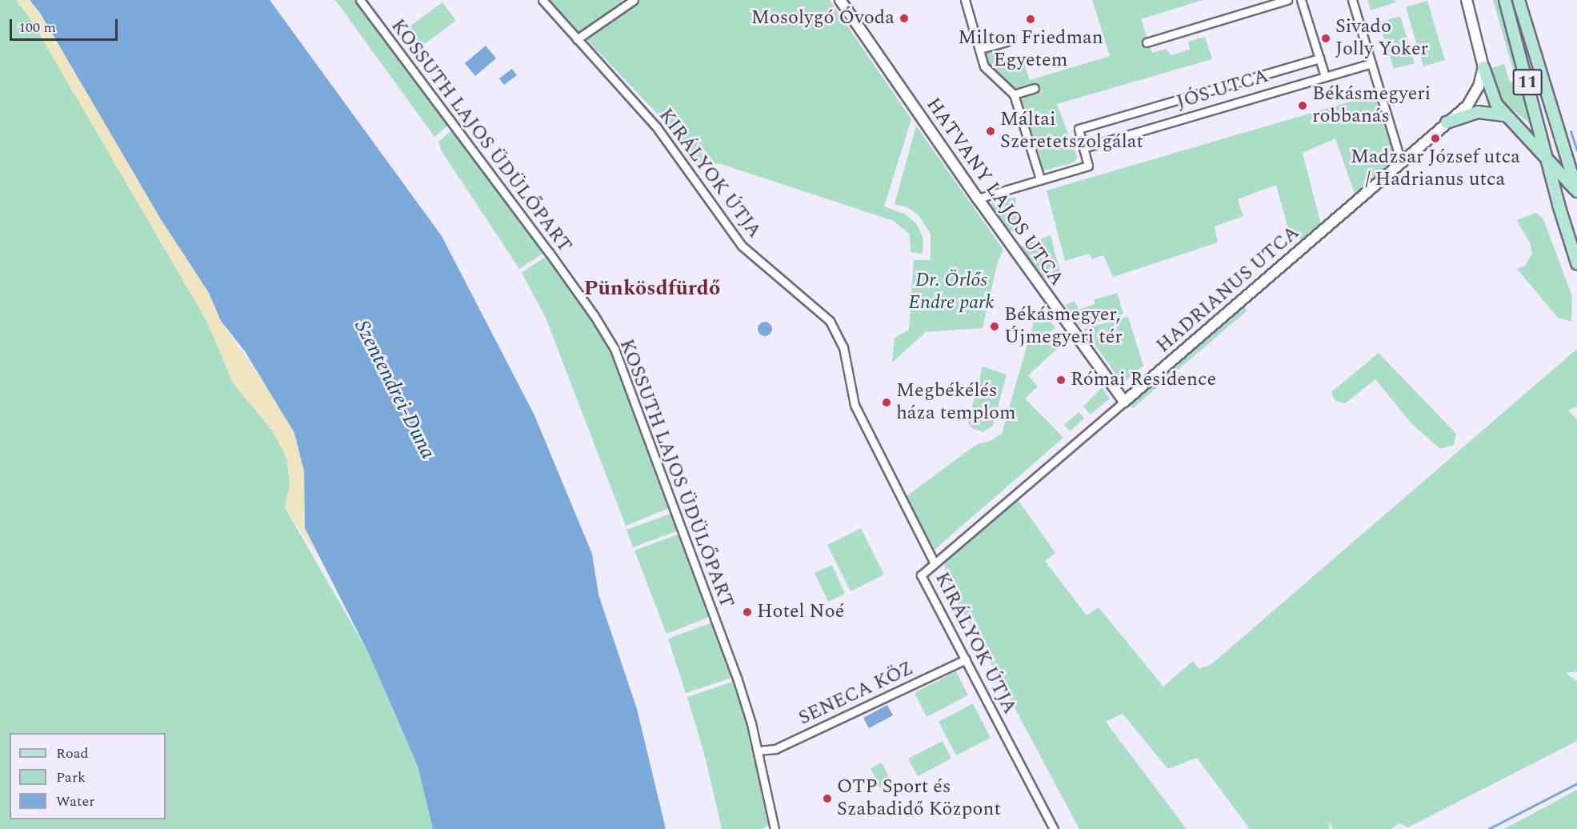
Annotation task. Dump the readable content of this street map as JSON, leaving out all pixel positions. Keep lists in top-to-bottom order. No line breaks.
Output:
{"streets":{"main road":["11"],"street":["JÓS UTCA","KOSSUTH LAJOS ÜDÜLŐPART","KIRÁLYOK ÚTJA","HATVANY LAJOS UTCA","HADRIANUS UTCA","SENECA KÖZ"]},"crossings":[["JÓS UTCA","HATVANY LAJOS UTCA"],["KOSSUTH LAJOS ÜDÜLŐPART","SENECA KÖZ"],["KIRÁLYOK ÚTJA","HADRIANUS UTCA"],["KIRÁLYOK ÚTJA","SENECA KÖZ"],["HATVANY LAJOS UTCA","HADRIANUS UTCA"]],"districts":["Pünkösdfürdő"],"water":["Szentendrei-Duna"],"parks":["Dr. Örlős Endre park"],"places":["Mosolygó Óvoda","Milton Friedman Egyetem","Sivado Jolly Yoker","Békásmegyeri robbanás","Máltai Szeretetszolgálat","Madzsar József utca / Hadrianus utca","Békásmegyer, Újmegyeri tér","Római Residence","Megbékélés háza templom","Hotel Noé","OTP Sport és Szabadidő Központ"],"legend":["Road","Park","Water"],"scale_bar":"100 m"}
